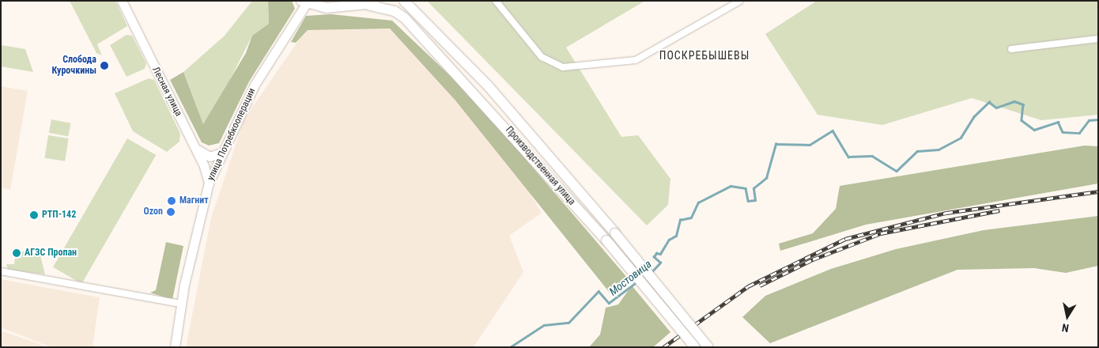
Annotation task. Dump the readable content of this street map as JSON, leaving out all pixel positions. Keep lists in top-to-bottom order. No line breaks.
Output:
{"streets":{"highway":["Производственная улица"],"main road":["Лесная улица","улица Потребкооперации"]},"crossings":[["Лесная улица","улица Потребкооперации"]],"districts":["ПОСКРЕБЫШЕВЫ"],"water":["Мостовица"],"places":["Слобода Курочкины","Магнит","Ozon","РТП-142","АГЗС Пропан"],"north":"bottom"}
